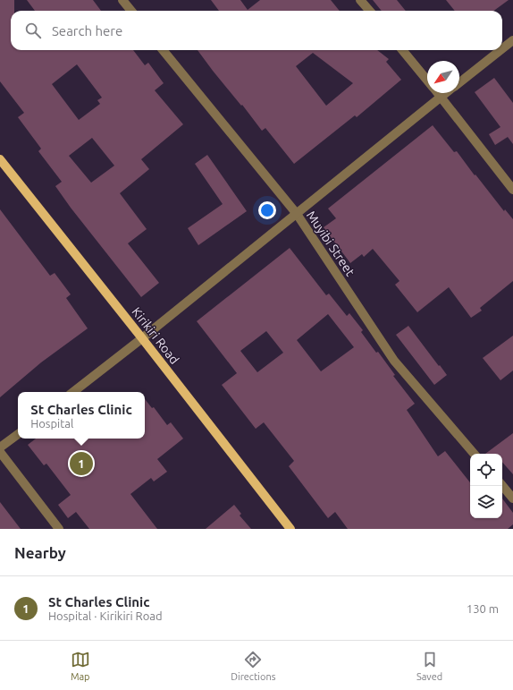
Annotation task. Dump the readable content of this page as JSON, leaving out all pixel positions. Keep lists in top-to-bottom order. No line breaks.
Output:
{"streets":{"main road":["Kirikiri Road"],"street":["Muyibi Street"]},"north":"bottom left","page":{"search":"Search here","popup":["St Charles Clinic","Hospital"],"pins":"1","heading":"Nearby","list":[{"mark":"1","name":"St Charles Clinic","note":"Hospital · Kirikiri Road","value":"130 m"}],"nav":["Map","Directions","Saved"]}}
